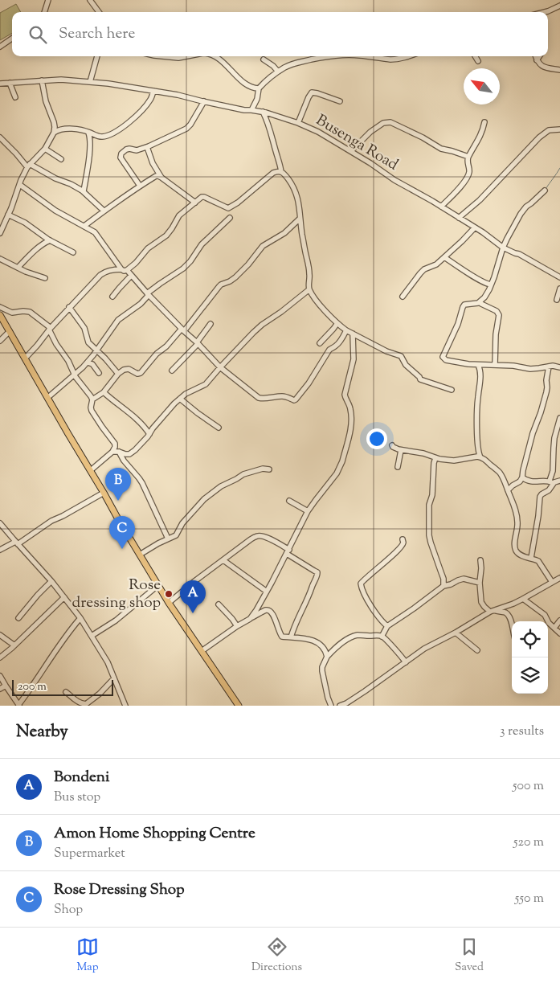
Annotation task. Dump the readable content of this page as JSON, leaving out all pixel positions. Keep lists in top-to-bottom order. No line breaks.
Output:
{"streets":{"street":["Busenga Road"]},"places":["Rose dressing shop"],"scale_bar":"200 m","north":"top left","page":{"search":"Search here","pins":["B","C","A"],"scale":"200 m","heading":["Nearby","3 results"],"list":[{"mark":"A","name":"Bondeni","note":"Bus stop","value":"500 m"},{"mark":"B","name":"Amon Home Shopping Centre","note":"Supermarket","value":"520 m"},{"mark":"C","name":"Rose Dressing Shop","note":"Shop","value":"550 m"}],"nav":["Map","Directions","Saved"]}}
